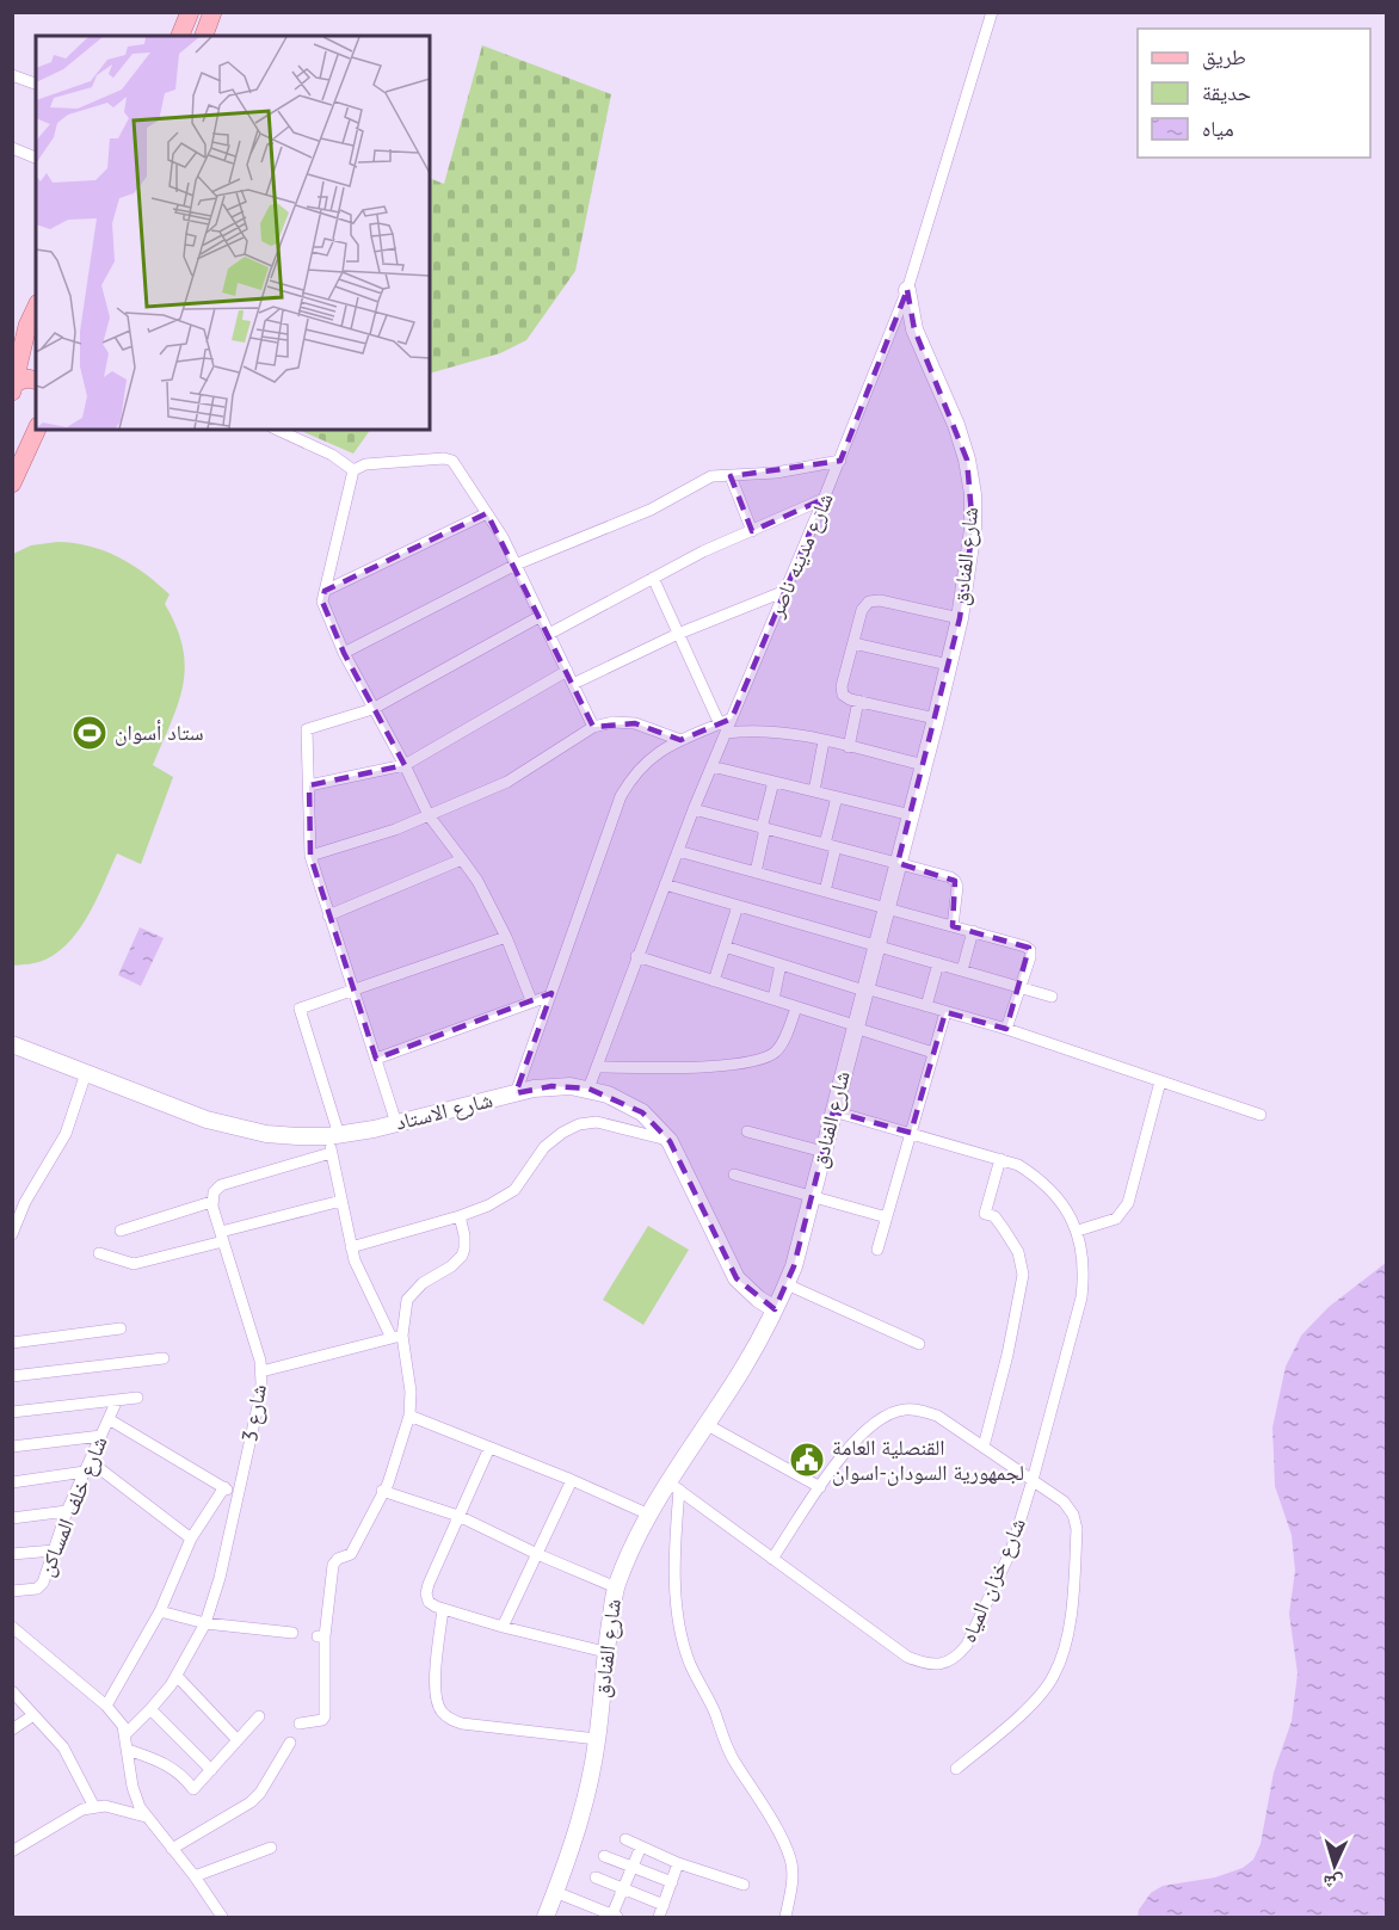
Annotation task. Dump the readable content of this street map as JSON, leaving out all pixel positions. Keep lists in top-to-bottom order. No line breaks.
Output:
{"streets":{"street":["شارع مدينه ناصر","شارع الفنادق","شارع الاستاد","شارع 3","شارع خلف المساكن","شارع خزان المياه"]},"crossings":[["شارع مدينه ناصر","شارع الفنادق"],["شارع الفنادق","شارع الاستاد"],["شارع الفنادق","شارع خزان المياه"]],"places":{"sports":["ستاد أسوان"],"public building":["القنصلية العامة لجمهورية السودان-اسوان"]},"legend":["طريق","حديقة","مياه"],"north":"bottom"}
